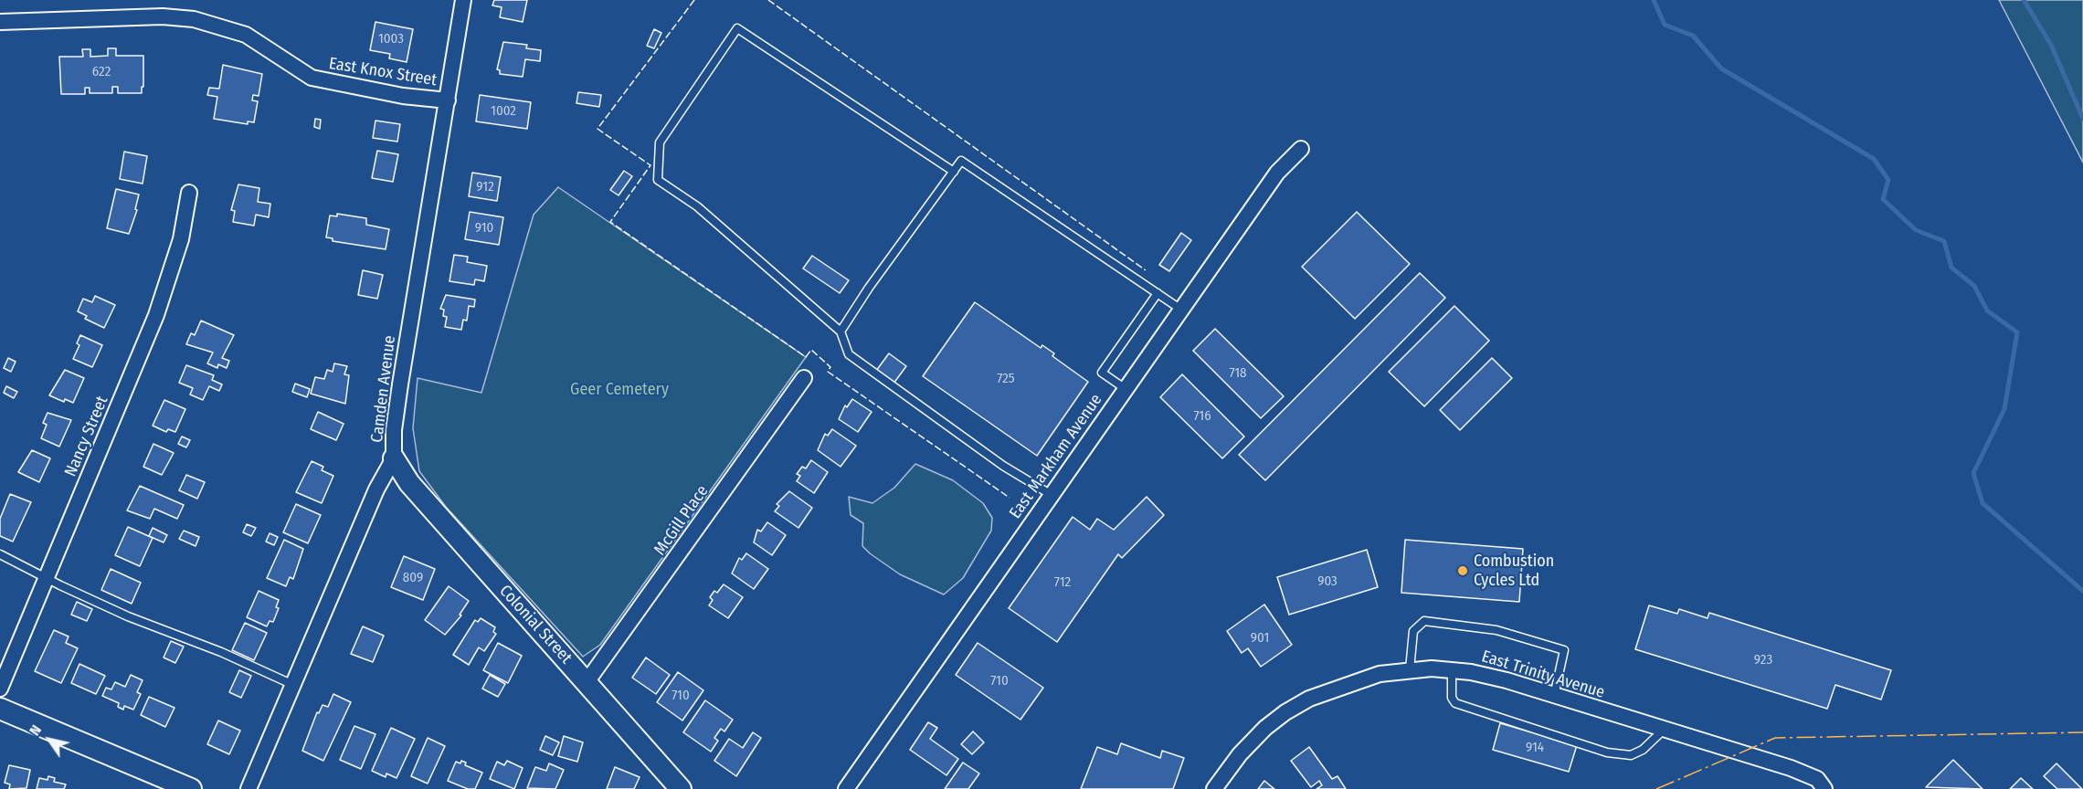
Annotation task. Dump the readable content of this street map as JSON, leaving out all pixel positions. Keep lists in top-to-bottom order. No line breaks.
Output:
{"streets":{"street":["East Knox Street","Camden Avenue","Nancy Street","East Markham Avenue","McGill Place","Colonial Street","East Trinity Avenue"]},"crossings":[["East Knox Street","Camden Avenue"],["Camden Avenue","Colonial Street"],["McGill Place","Colonial Street"]],"parks":["Geer Cemetery"],"places":["Combustion Cycles Ltd"],"house_numbers":["1003","622","1002","912","910","718","725","716","809","903","712","901","923","710","710","914"],"north":"top left"}
